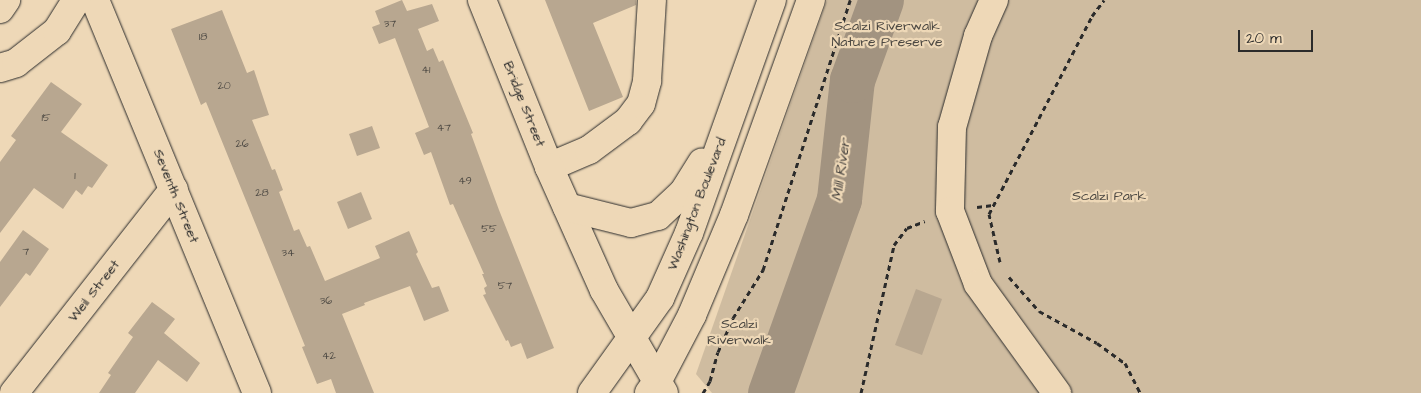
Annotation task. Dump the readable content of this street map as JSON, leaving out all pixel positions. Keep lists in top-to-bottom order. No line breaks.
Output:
{"streets":{"main road":["Bridge Street","Seventh Street","Washington Boulevard","Weil Street"]},"crossings":[["Bridge Street","Washington Boulevard"],["Seventh Street","Weil Street"]],"water":["Mill River"],"parks":["Scalzi Riverwalk Nature Preserve","Scalzi Park","Scalzi Riverwalk"],"house_numbers":["37","18","41","20","15","47","26","1","49","28","55","7","34","57","36","42"],"scale_bar":"20 m"}
